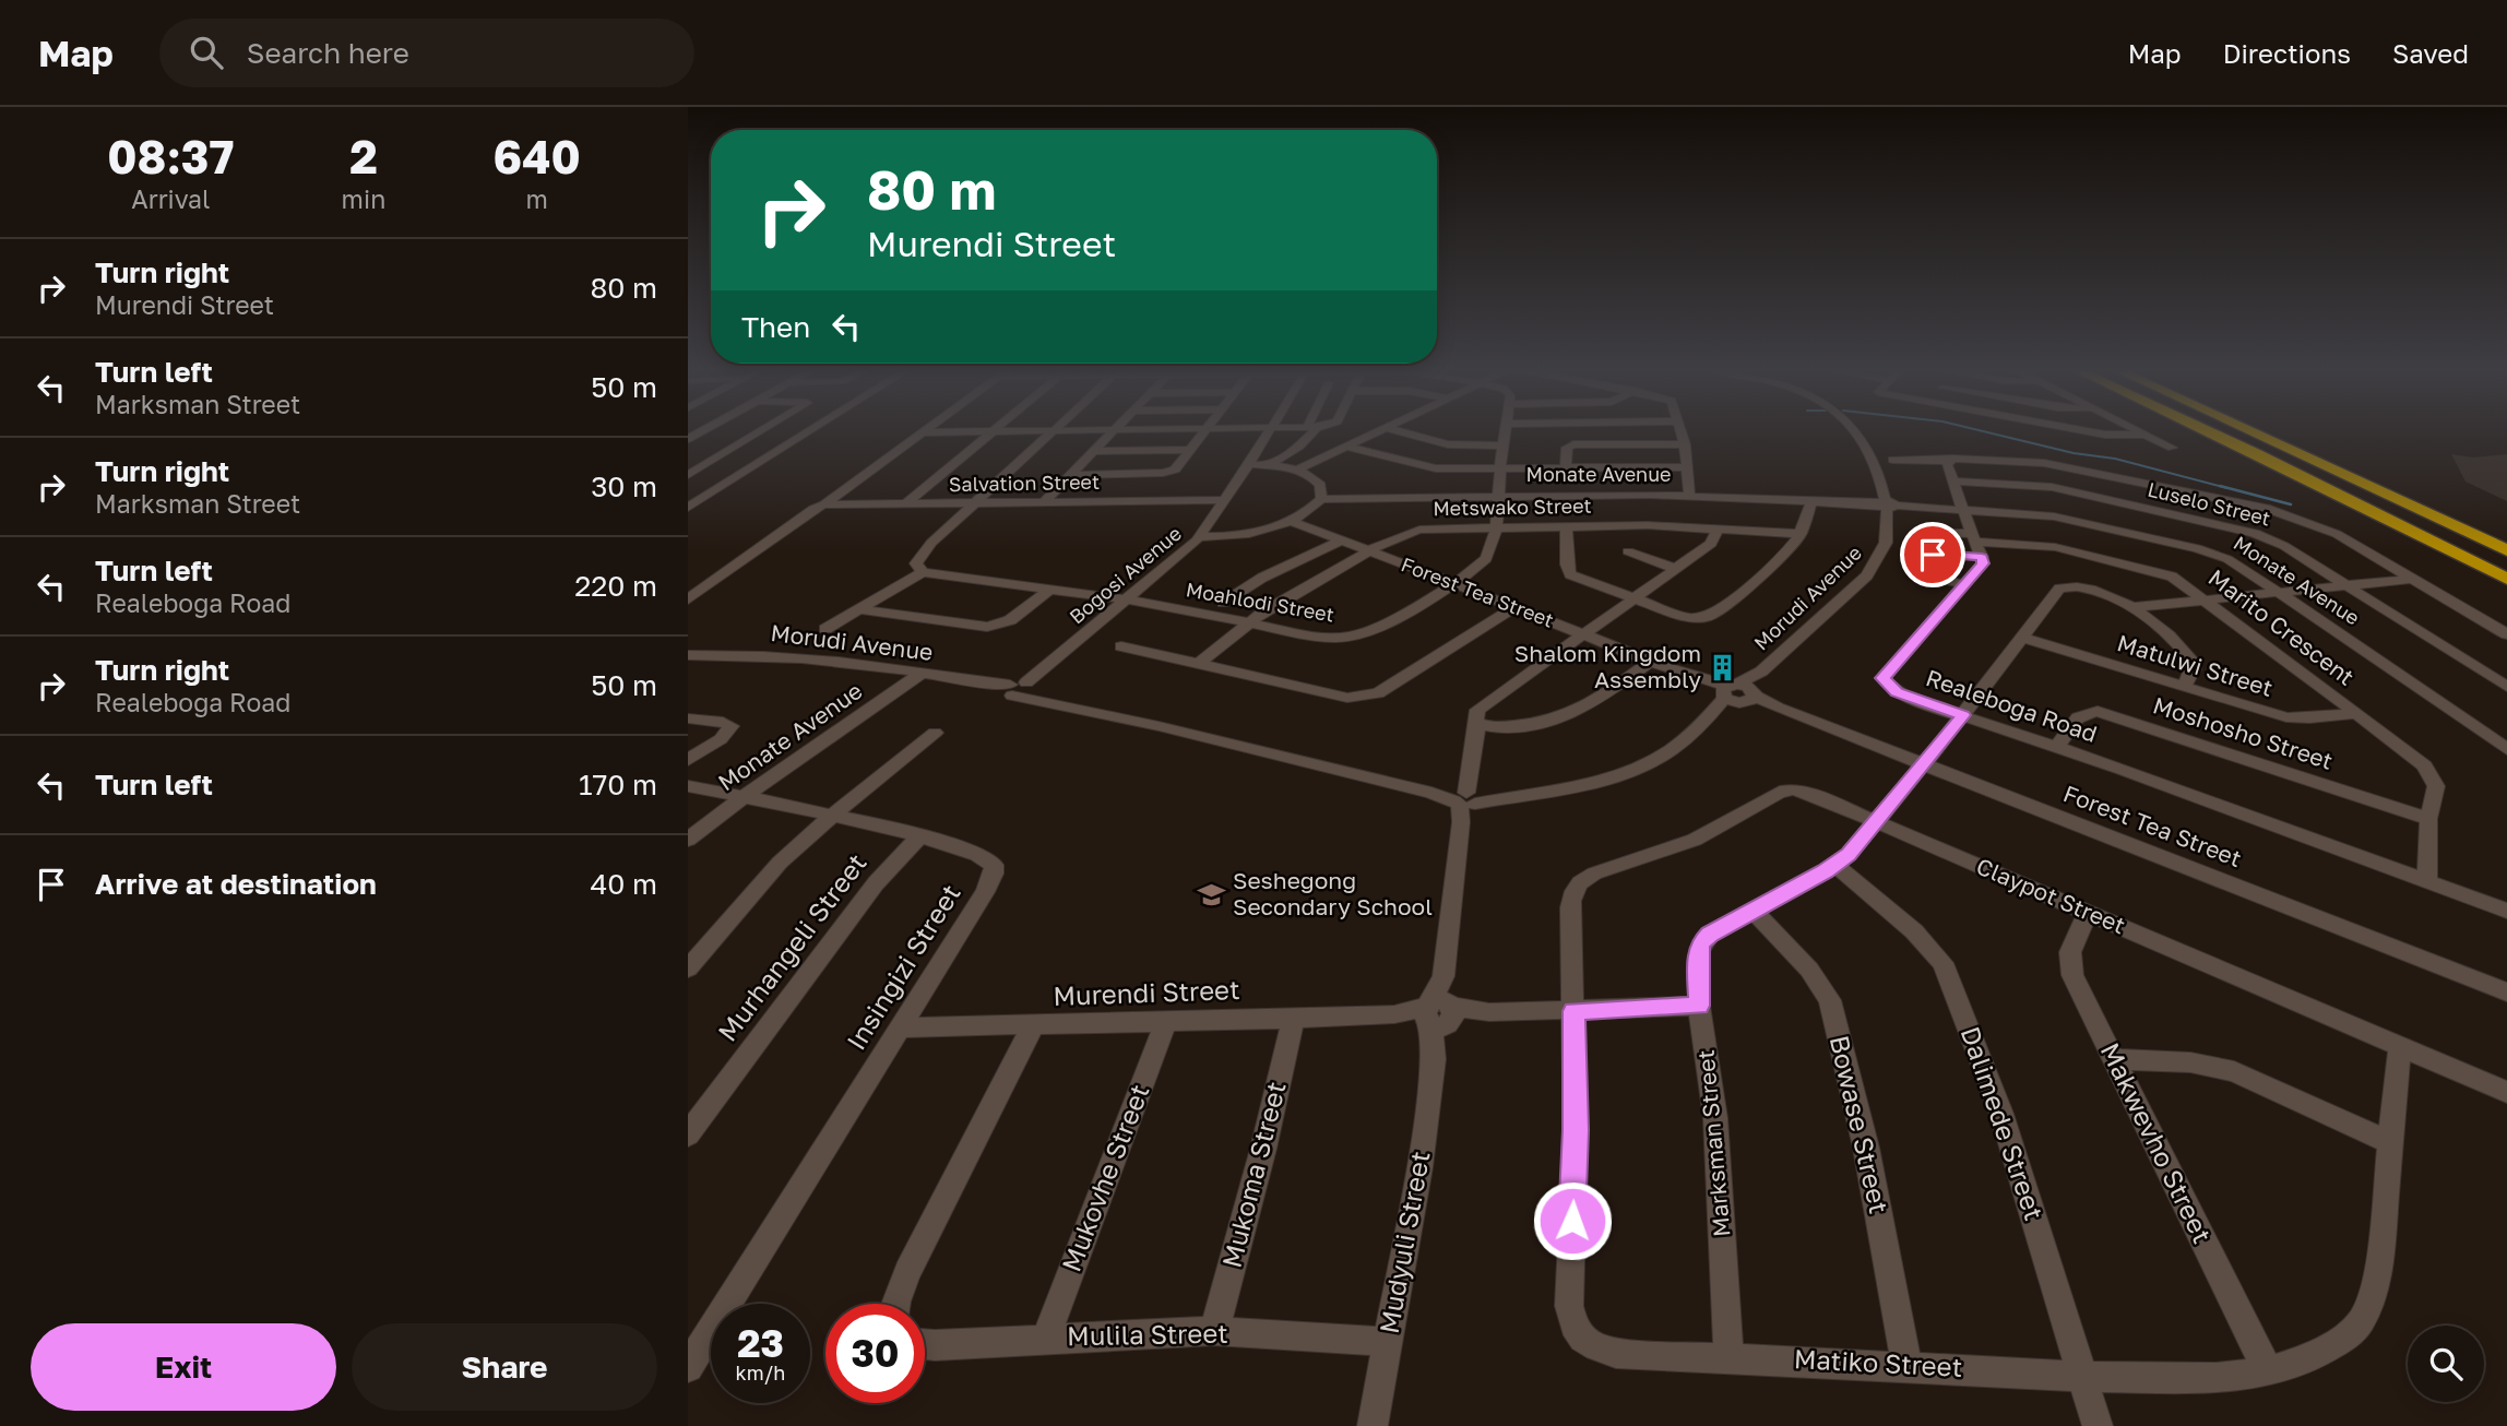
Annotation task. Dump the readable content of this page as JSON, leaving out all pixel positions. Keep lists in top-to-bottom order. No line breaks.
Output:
{"streets":{"street":["Monate Avenue","Salvation Street","Luselo Street","Metswako Street","Bogosi Avenue","Forest Tea Street","Morudi Avenue","Moahlodi Street","Marito Crescent","Matulwi Street","Realeboga Road","Moshosho Street","Claypot Street","Murhangeli Street","Insingizi Street","Murendi Street","Dalimede Street","Bowase Street","Marksman Street","Makwevho Street","Mukoma Street","Mukovhe Street","Mudyuli Street","Mulila Street","Matiko Street"]},"crossings":[["Monate Avenue","Morudi Avenue"],["Monate Avenue","Moahlodi Street"],["Monate Avenue","Insingizi Street"],["Salvation Street","Bogosi Avenue"],["Metswako Street","Forest Tea Street"],["Metswako Street","Moahlodi Street"],["Bogosi Avenue","Morudi Avenue"],["Bogosi Avenue","Moahlodi Street"],["Forest Tea Street","Morudi Avenue"],["Forest Tea Street","Moahlodi Street"],["Forest Tea Street","Marksman Street"],["Morudi Avenue","Mudyuli Street"],["Marito Crescent","Matulwi Street"],["Marito Crescent","Realeboga Road"],["Marito Crescent","Moshosho Street"],["Matulwi Street","Marksman Street"],["Realeboga Road","Moshosho Street"],["Realeboga Road","Marksman Street"],["Claypot Street","Marksman Street"],["Claypot Street","Makwevho Street"],["Claypot Street","Matiko Street"],["Murhangeli Street","Insingizi Street"],["Insingizi Street","Murendi Street"],["Murendi Street","Marksman Street"],["Murendi Street","Mukoma Street"],["Murendi Street","Mukovhe Street"],["Murendi Street","Mudyuli Street"],["Murendi Street","Matiko Street"],["Dalimede Street","Marksman Street"],["Dalimede Street","Matiko Street"],["Bowase Street","Marksman Street"],["Bowase Street","Matiko Street"],["Marksman Street","Matiko Street"],["Makwevho Street","Matiko Street"],["Mukoma Street","Mulila Street"],["Mukovhe Street","Mulila Street"],["Mudyuli Street","Mulila Street"]],"places":{"building":["Shalom Kingdom Assembly"],"school or university":["Seshegong Secondary School"]},"page":{"header":"Map","search":"Search here","nav":["Map","Directions","Saved"],"eta":["08:37","Arrival","2","min","640","m"],"turn":["80 m","Murendi Street"],"list":[{"name":"Turn right","note":"Murendi Street","value":"80 m"},{"name":"Turn left","note":"Marksman Street","value":"50 m"},{"name":"Turn right","note":"Marksman Street","value":"30 m"},{"name":"Turn left","note":"Realeboga Road","value":"220 m"},{"name":"Turn right","note":"Realeboga Road","value":"50 m"},{"name":"Turn left","value":"170 m"},{"name":"Arrive at destination","value":"40 m"}],"then":"Then","speed":"23 km/h","limit":"30","buttons":["Exit","Share"]}}
